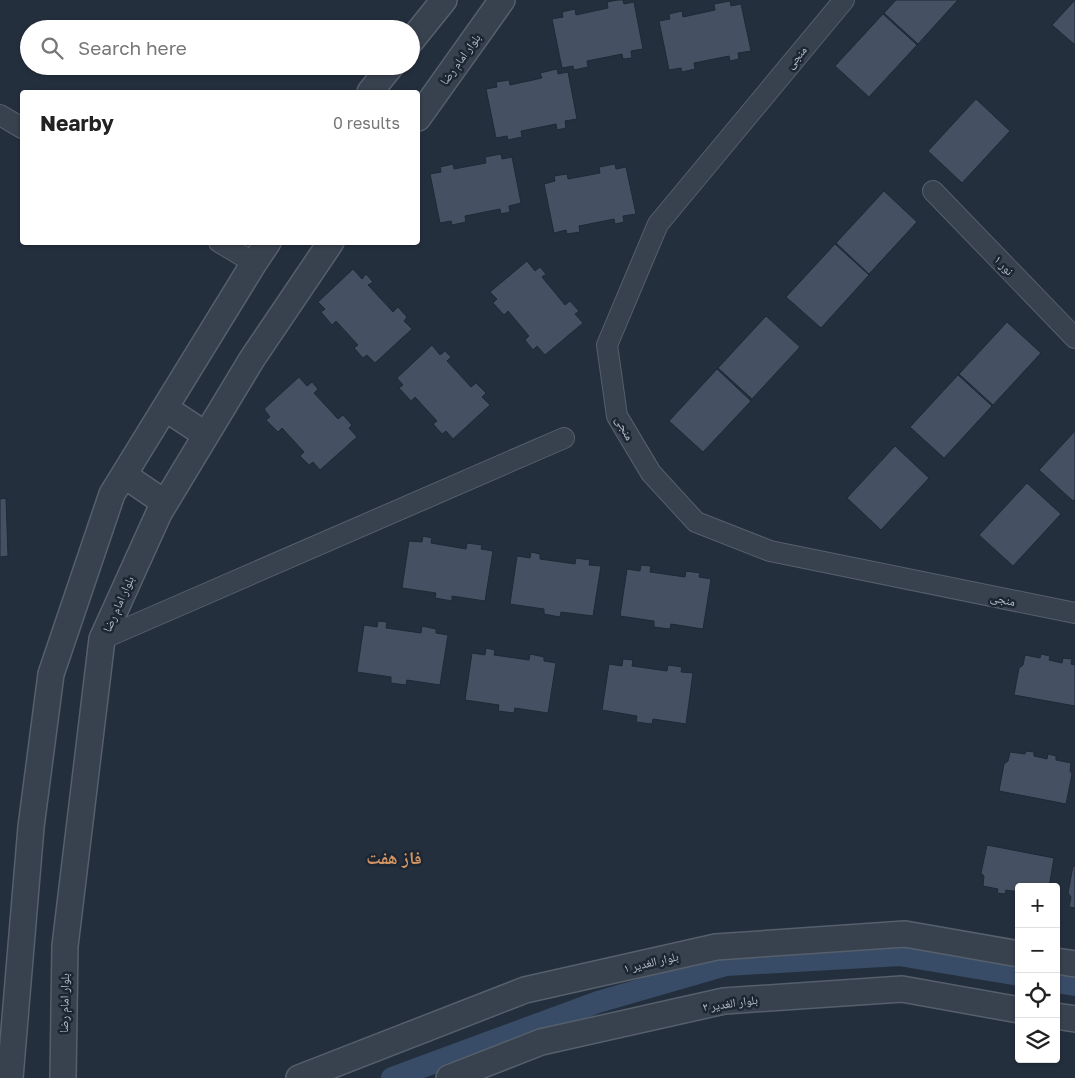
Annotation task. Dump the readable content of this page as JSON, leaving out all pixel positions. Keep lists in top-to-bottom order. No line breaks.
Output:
{"streets":{"street":["منجی","بلوار امام رضا","نور ۱","بلوار الغدیر ۱","بلوار الغدیر ۲"]},"districts":["فاز هفت"],"page":{"search":"Search here","heading":["Nearby","0 results"],"map_buttons":["+","−"]}}
